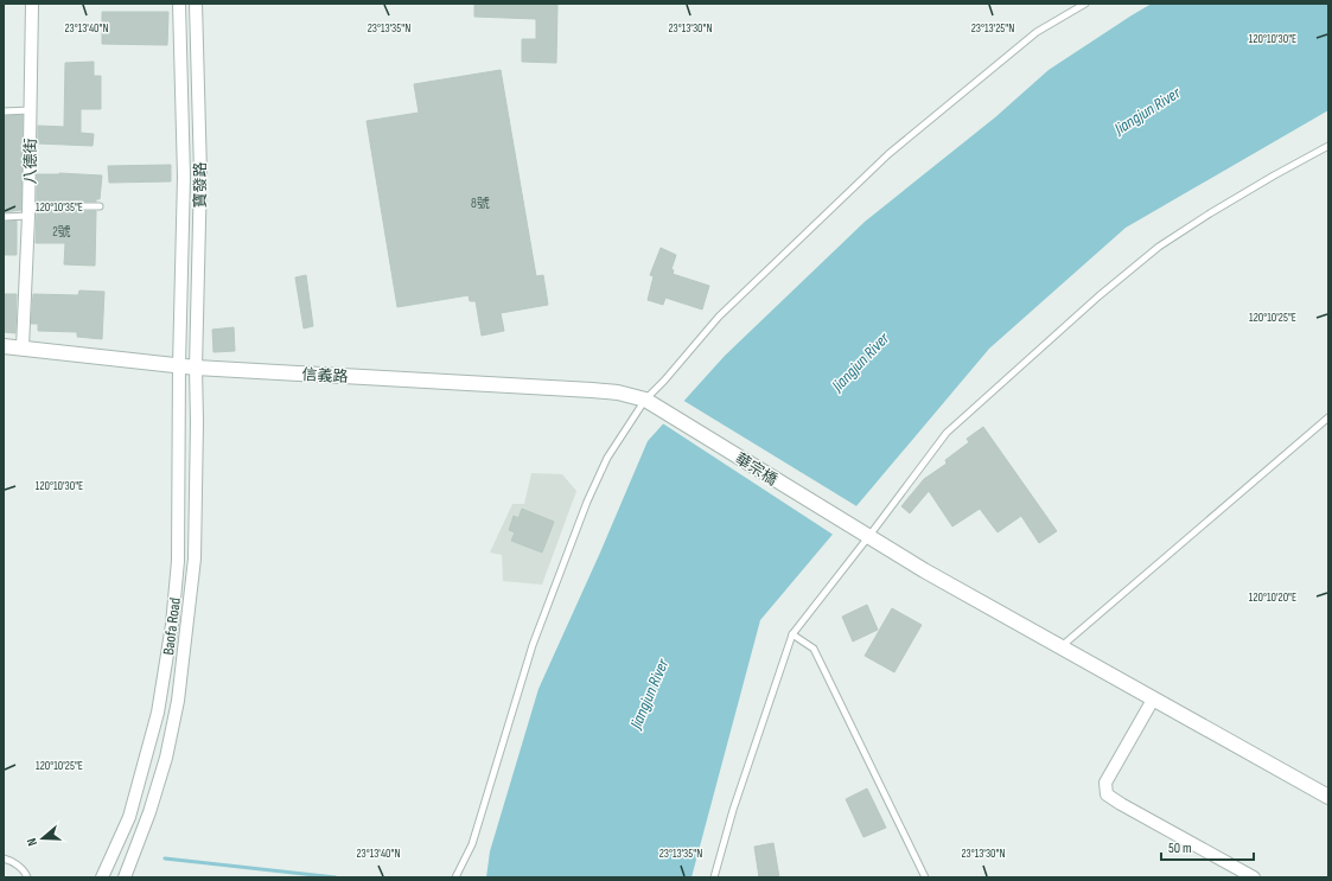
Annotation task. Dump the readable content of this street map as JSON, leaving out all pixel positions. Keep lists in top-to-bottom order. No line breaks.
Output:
{"streets":{"street":["八德街","寶發路","信義路","華宗橋","Baofa Road"]},"crossings":[["八德街","信義路"],["寶發路","信義路"],["寶發路","Baofa Road"],["信義路","華宗橋"],["信義路","Baofa Road"]],"water":["Jiangjun River"],"house_numbers":["8號","2號"],"scale_bar":"50 m","north":"left","coordinates":["23°13'40\"N","23°13'35\"N","23°13'30\"N","23°13'25\"N","120°10'30\"E","120°10'35\"E","120°10'25\"E","120°10'20\"E"]}
